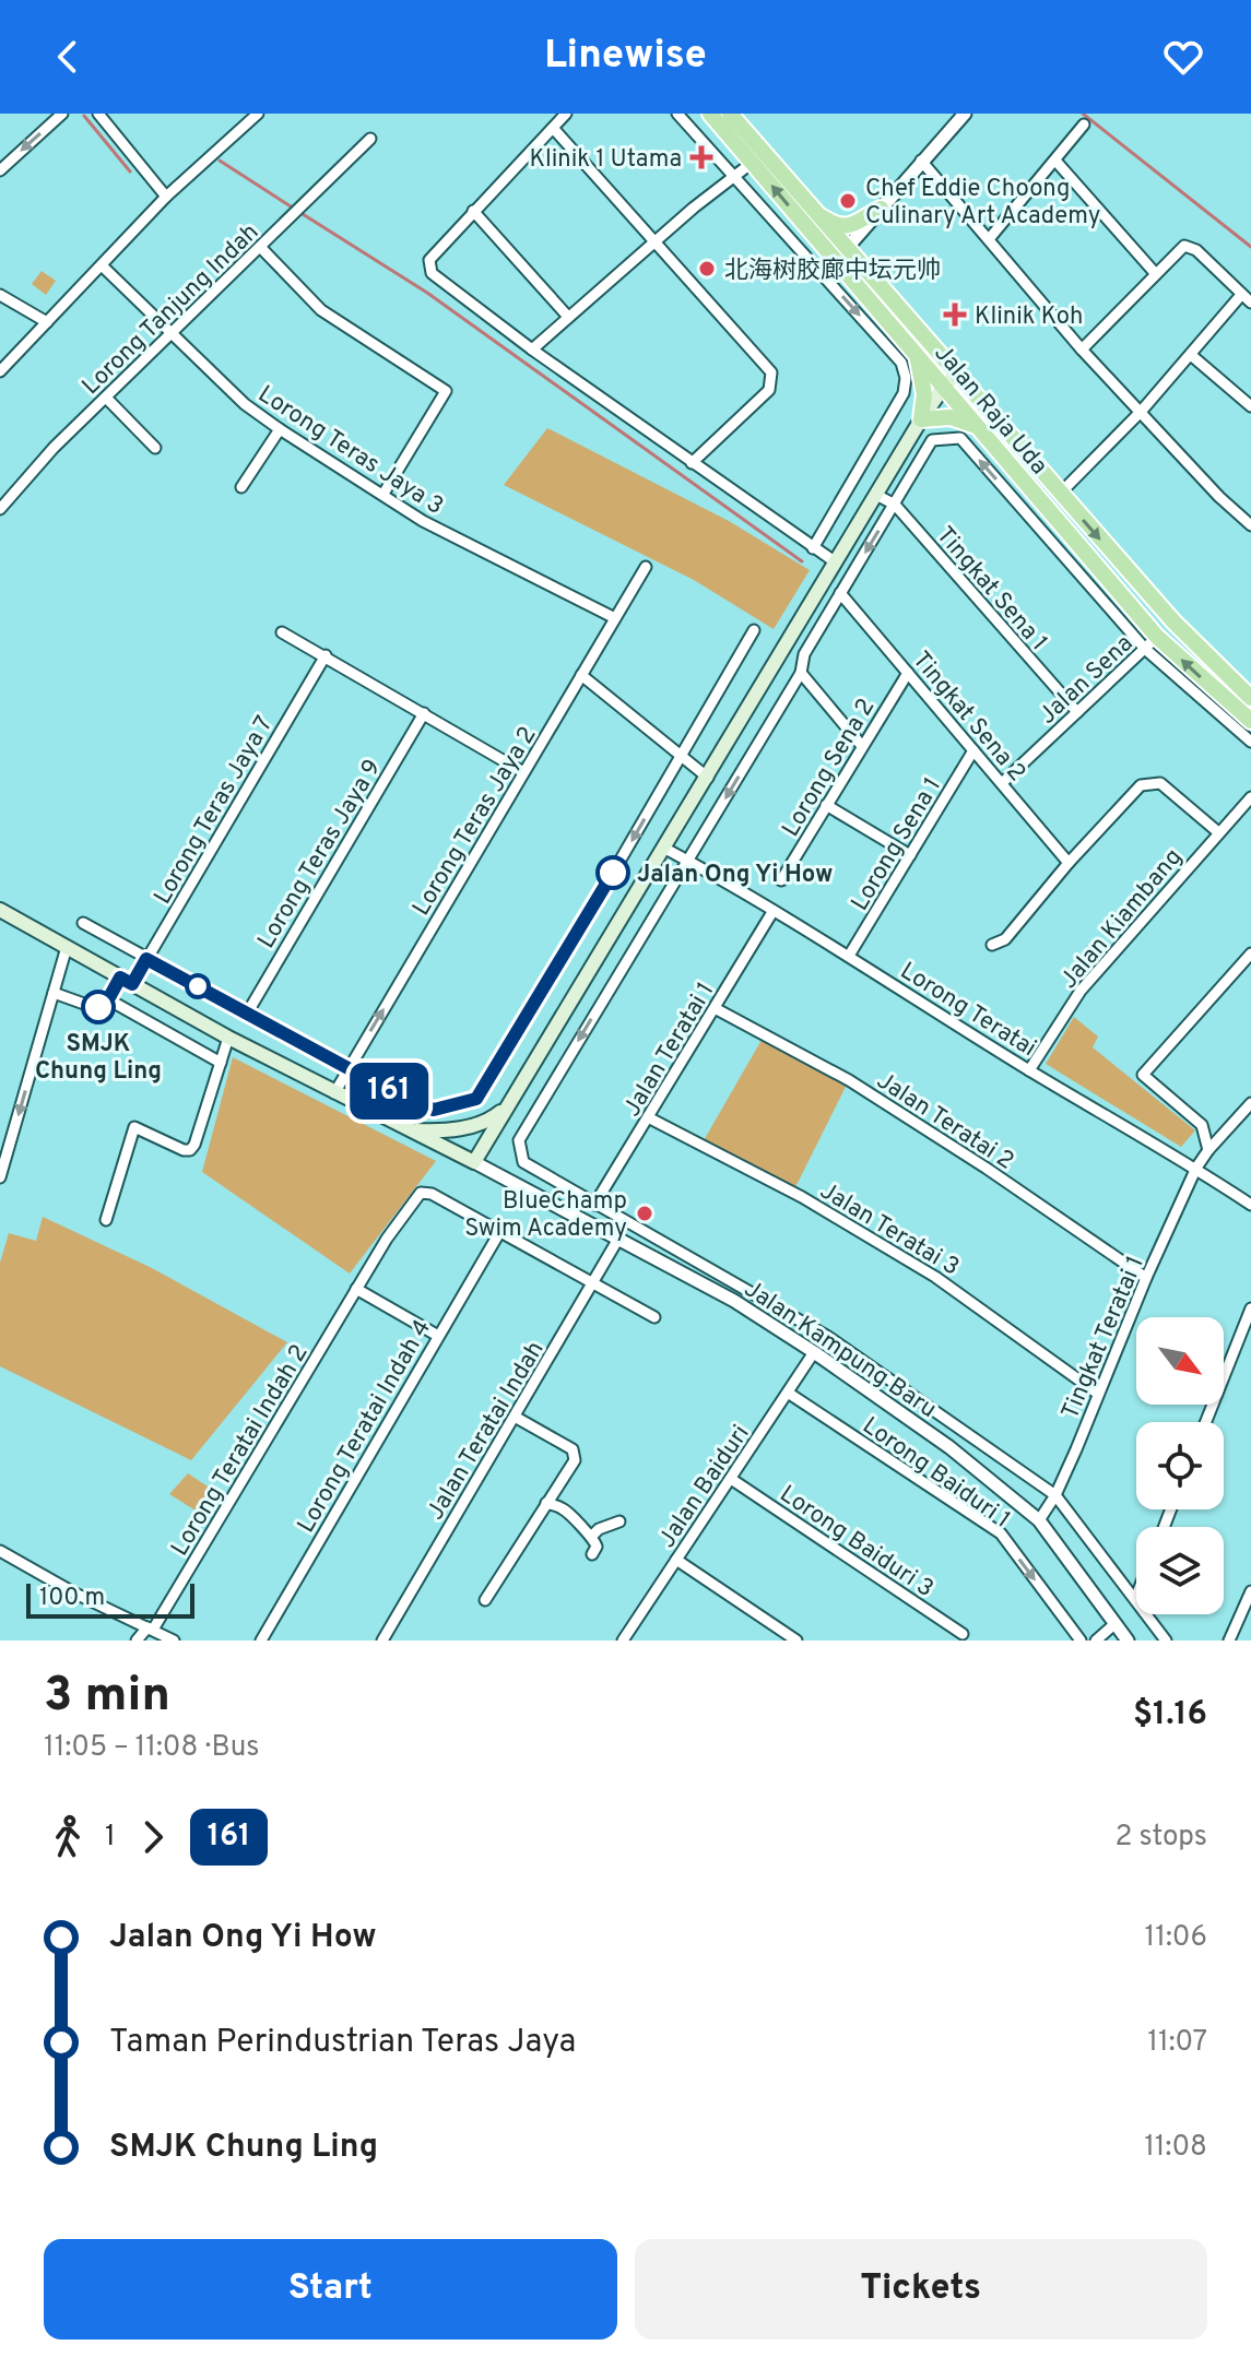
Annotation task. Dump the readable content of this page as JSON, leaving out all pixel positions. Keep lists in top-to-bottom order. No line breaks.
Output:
{"streets":{"main road":["Jalan Raja Uda"],"street":["Lorong Tanjung Indah","Lorong Teras Jaya 3","Tingkat Sena 1","Jalan Sena","Tingkat Sena 2","Lorong Sena 2","Lorong Teras Jaya 7","Lorong Teras Jaya 2","Lorong Sena 1","Lorong Teras Jaya 9","Jalan Kiambang","Lorong Teratai","Jalan Teratai 1","Jalan Teratai 2","Jalan Teratai 3","Tingkat Teratai 1","Jalan Kampung Baru","Lorong Teratai Indah 4","Jalan Teratai Indah","Lorong Teratai Indah 2","Lorong Baiduri 1","Jalan Baiduri","Lorong Baiduri 3"]},"crossings":[["Lorong Tanjung Indah","Lorong Teras Jaya 3"],["Jalan Raja Uda","Tingkat Sena 1"],["Jalan Raja Uda","Jalan Sena"],["Lorong Teras Jaya 3","Lorong Teras Jaya 2"],["Tingkat Sena 1","Jalan Sena"],["Jalan Sena","Tingkat Sena 2"],["Tingkat Sena 2","Lorong Sena 2"],["Tingkat Sena 2","Lorong Sena 1"],["Lorong Sena 1","Lorong Teratai"],["Jalan Kiambang","Lorong Teratai"],["Lorong Teratai","Jalan Teratai 1"],["Lorong Teratai","Tingkat Teratai 1"],["Jalan Teratai 1","Jalan Teratai 2"],["Jalan Teratai 1","Jalan Teratai 3"],["Jalan Teratai 2","Tingkat Teratai 1"],["Jalan Teratai 3","Tingkat Teratai 1"],["Tingkat Teratai 1","Jalan Kampung Baru"],["Jalan Kampung Baru","Jalan Teratai Indah"],["Jalan Kampung Baru","Jalan Baiduri"],["Lorong Baiduri 1","Jalan Baiduri"],["Jalan Baiduri","Lorong Baiduri 3"]],"one_way":["Lorong Teras Jaya 2"],"places":{"health":["Klinik 1 Utama","Klinik Koh"],"other":["Chef Eddie Choong Culinary Art Academy","北海树胶廊中坛元帅","Jalan Ong Yi How","SMJK Chung Ling","BlueChamp Swim Academy"]},"lines":["bus line 161"],"scale_bar":"100 m","north":"bottom right","page":{"header":"Linewise","on_map":"161","scale":"100 m","heading":["3 min","11:05 – 11:08 · Bus","$1.16"],"legs":["1","161","2 stops"],"list":[{"name":"Jalan Ong Yi How","value":"11:06"},{"name":"Taman Perindustrian Teras Jaya","value":"11:07"},{"name":"SMJK Chung Ling","value":"11:08"}],"buttons":["Start","Tickets"]}}
